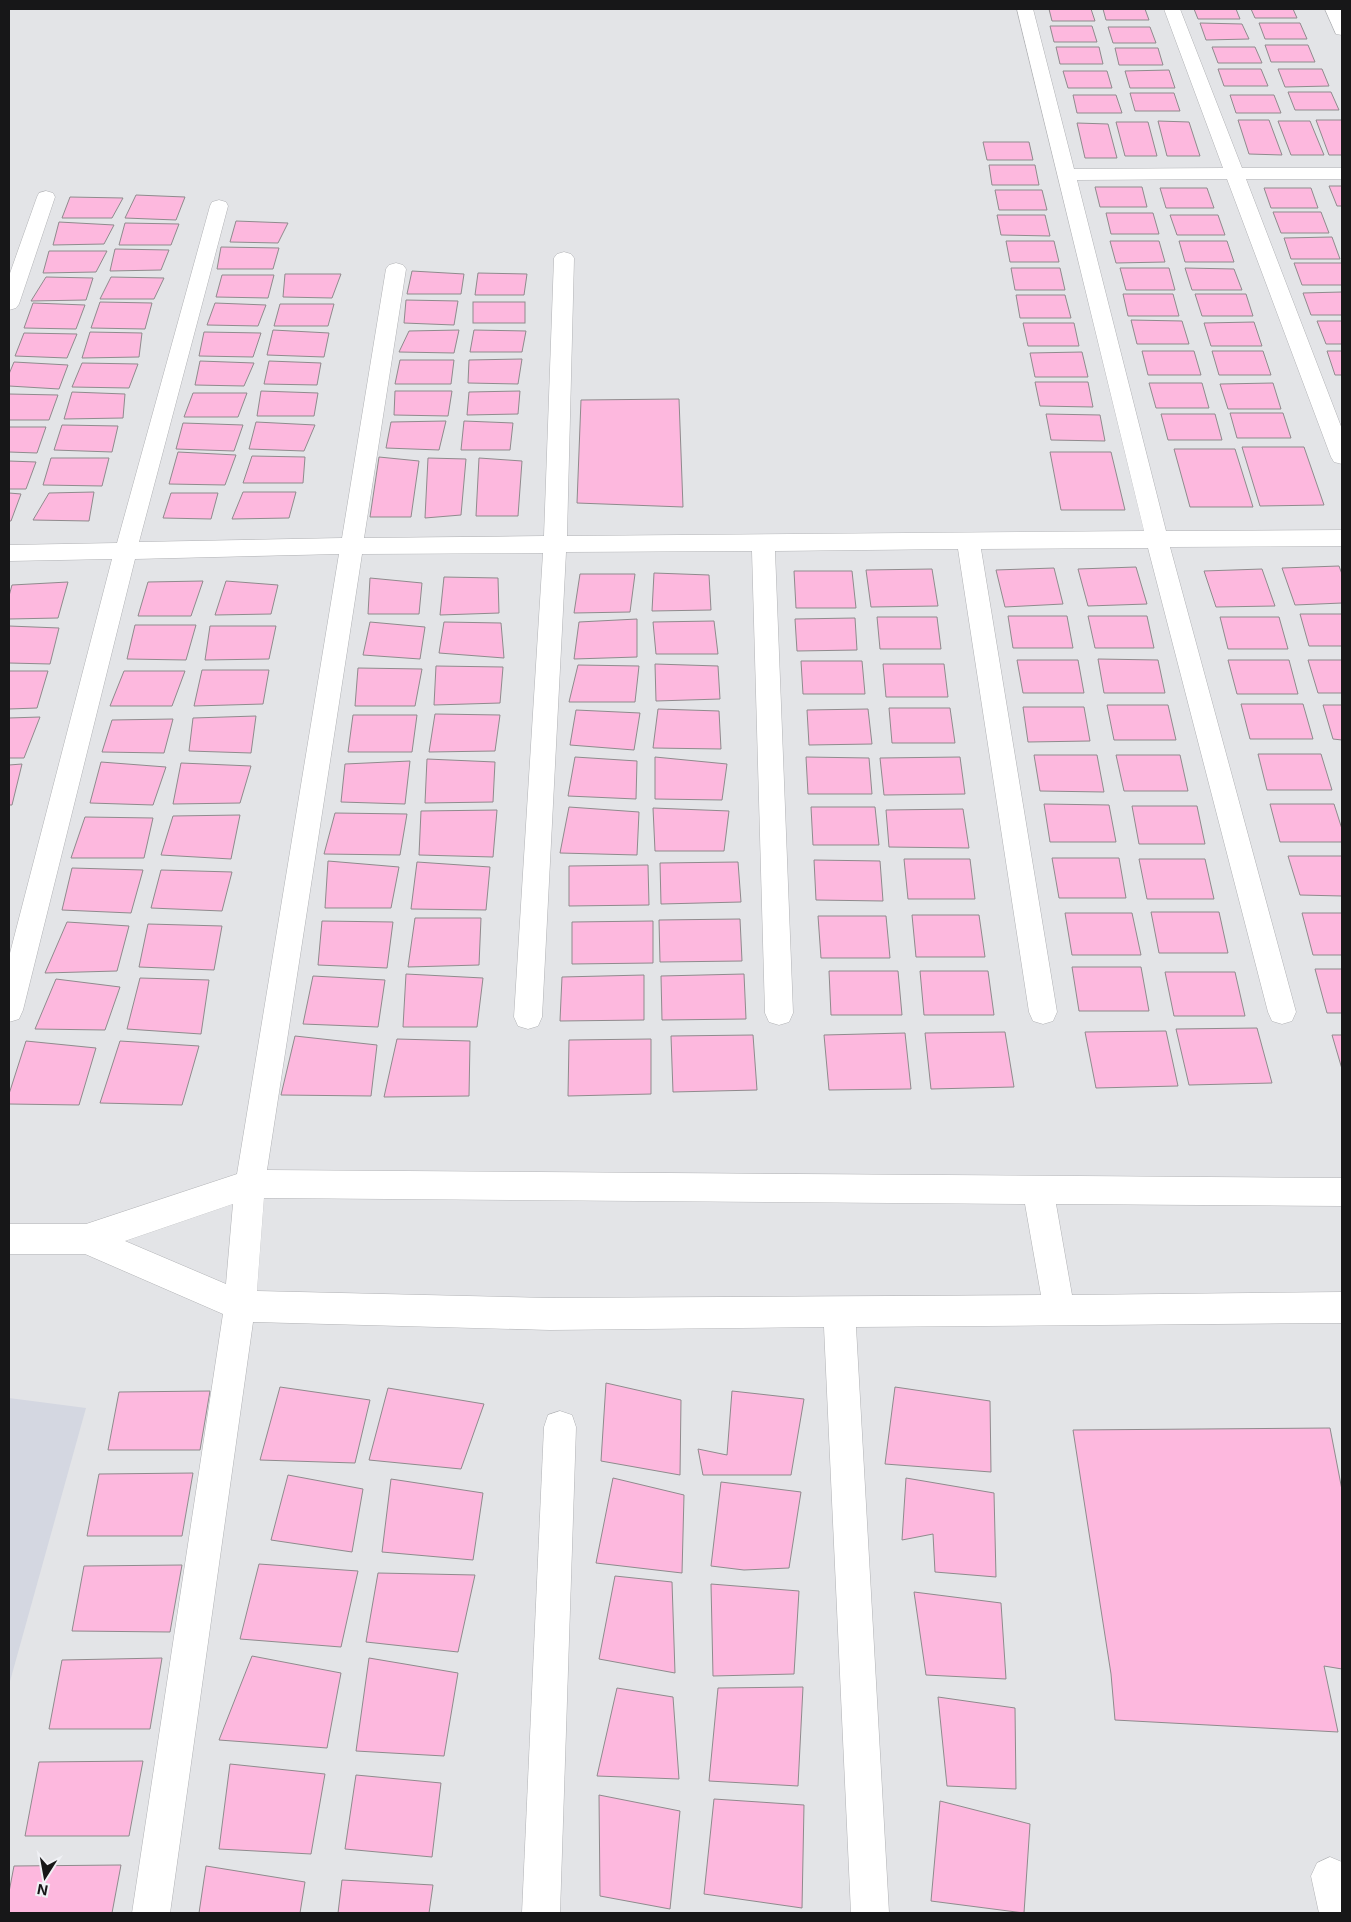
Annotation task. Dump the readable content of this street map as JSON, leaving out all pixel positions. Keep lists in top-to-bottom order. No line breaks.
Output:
{"north":"bottom"}
